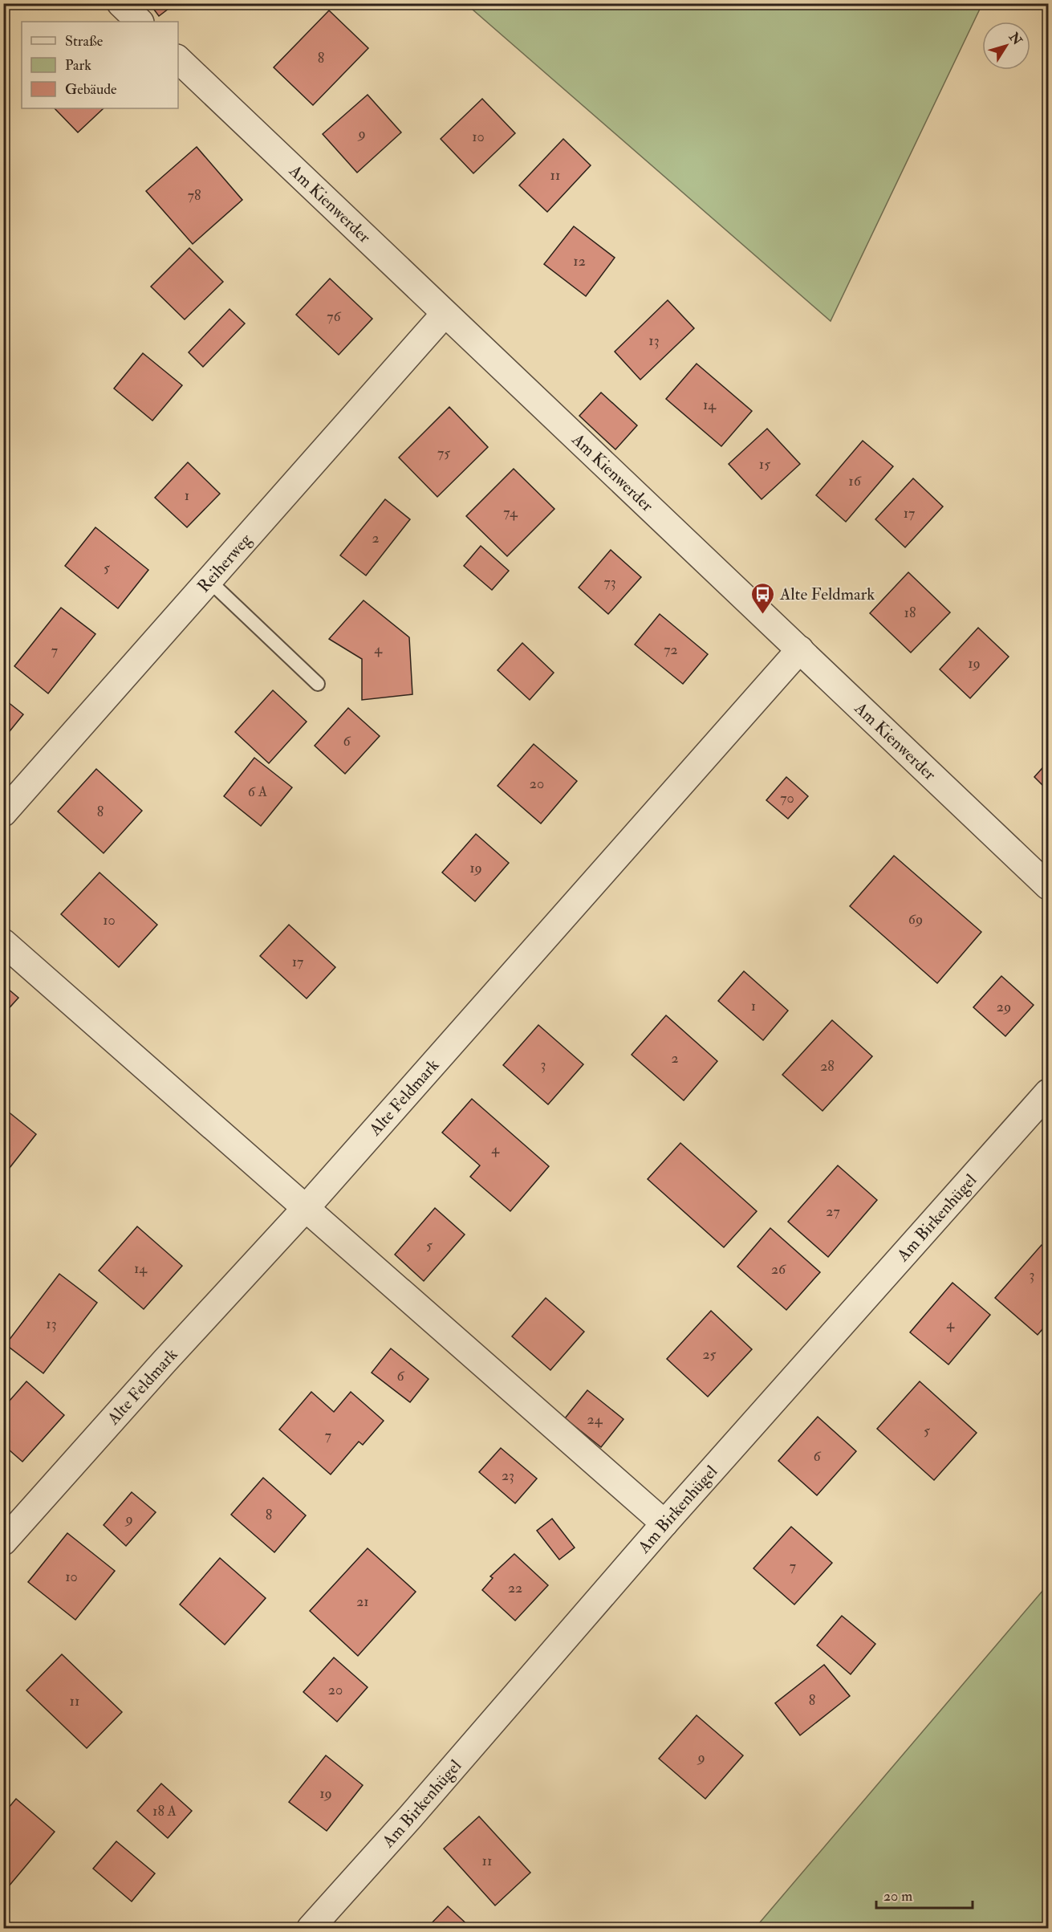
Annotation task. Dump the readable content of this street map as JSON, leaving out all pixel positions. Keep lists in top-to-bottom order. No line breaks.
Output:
{"streets":{"street":["Am Kienwerder","Reiherweg","Alte Feldmark","Am Birkenhügel"]},"crossings":[["Am Kienwerder","Reiherweg"],["Am Kienwerder","Alte Feldmark"]],"places":{"bus stop":["Alte Feldmark"]},"house_numbers":["8","9","10","11","78","12","76","13","14","75","15","16","1","74","17","2","5","73","18","4","72","7","19","6","20","6 A","70","8","19","69","10","17","1","29","2","3","28","4","27","5","14","26","3","13","4","25","6","24","5","7","6","23","8","9","7","10","22","21","20","8","11","9","19","18 A","11"],"legend":["Straße","Park","Gebäude"],"scale_bar":"20 m","north":"top right"}
